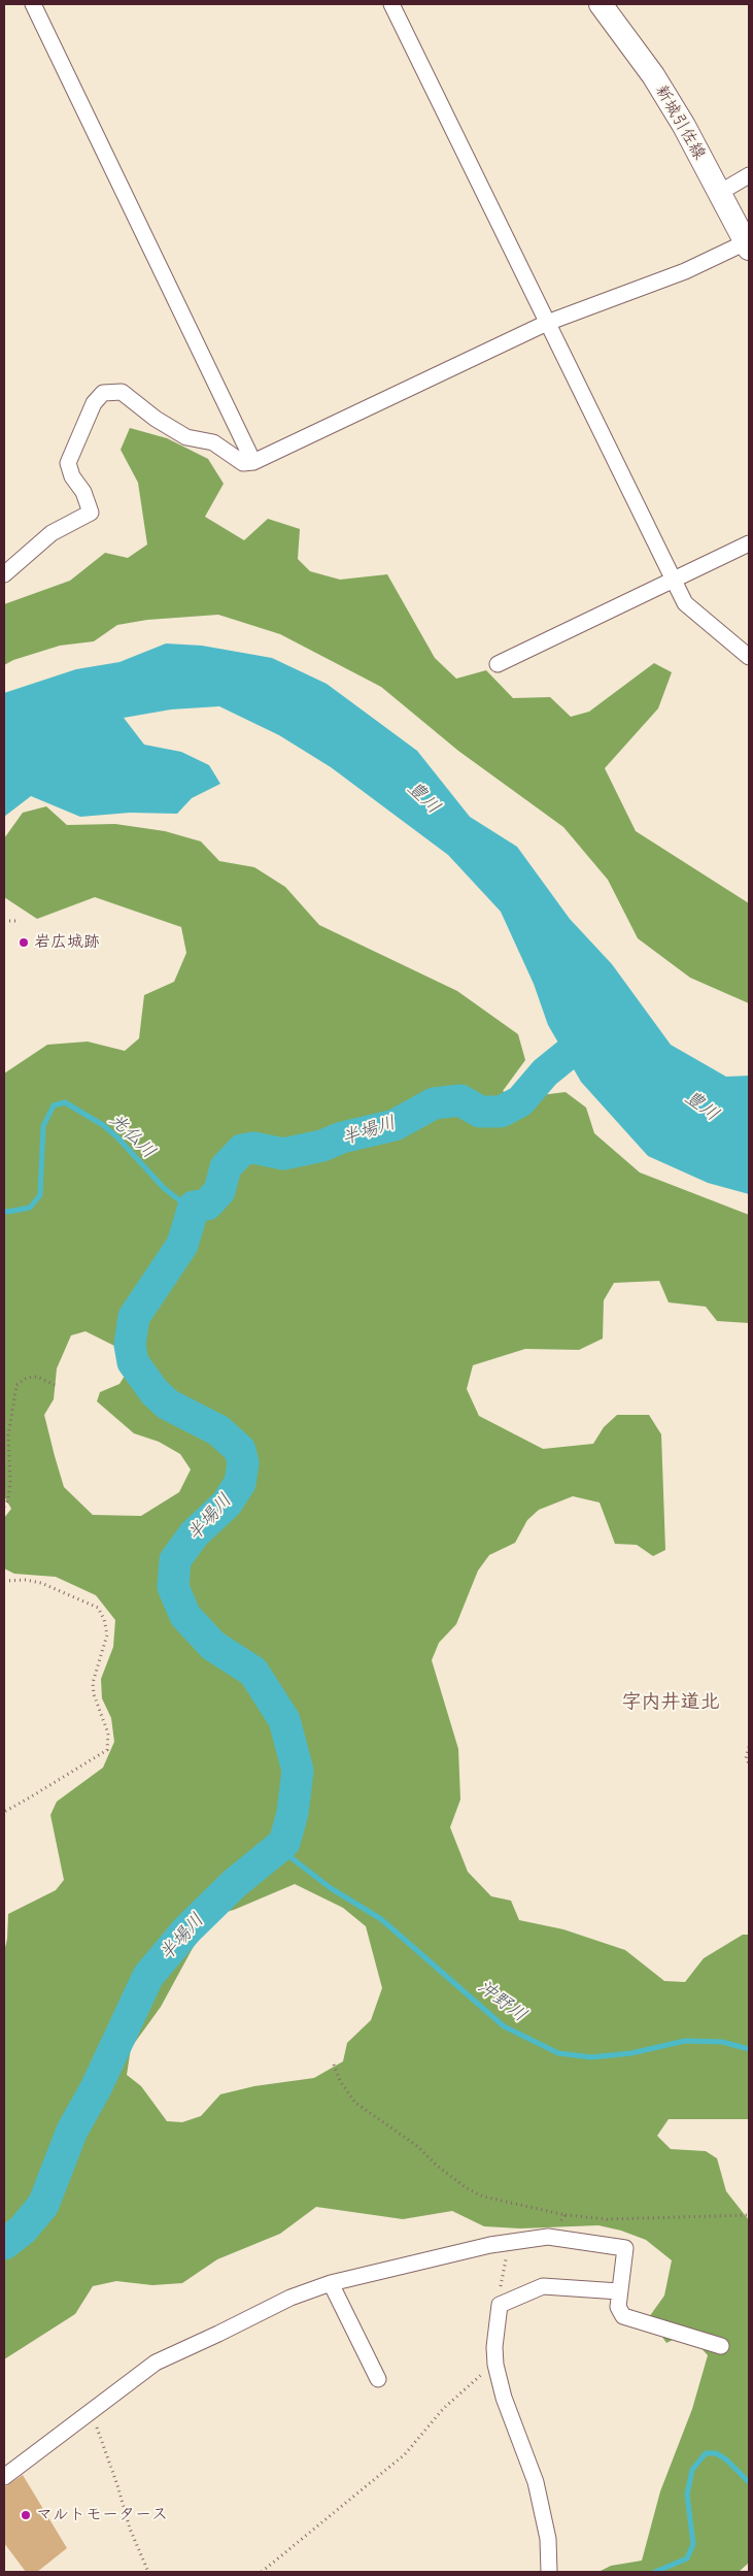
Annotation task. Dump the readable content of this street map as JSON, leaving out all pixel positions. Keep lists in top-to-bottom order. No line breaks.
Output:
{"streets":{"main road":["新城引佐線"]},"districts":["字内井道北"],"water":["豊川","半場川","光仏川","沖野川"],"places":["岩広城跡","マルトモータース"]}
